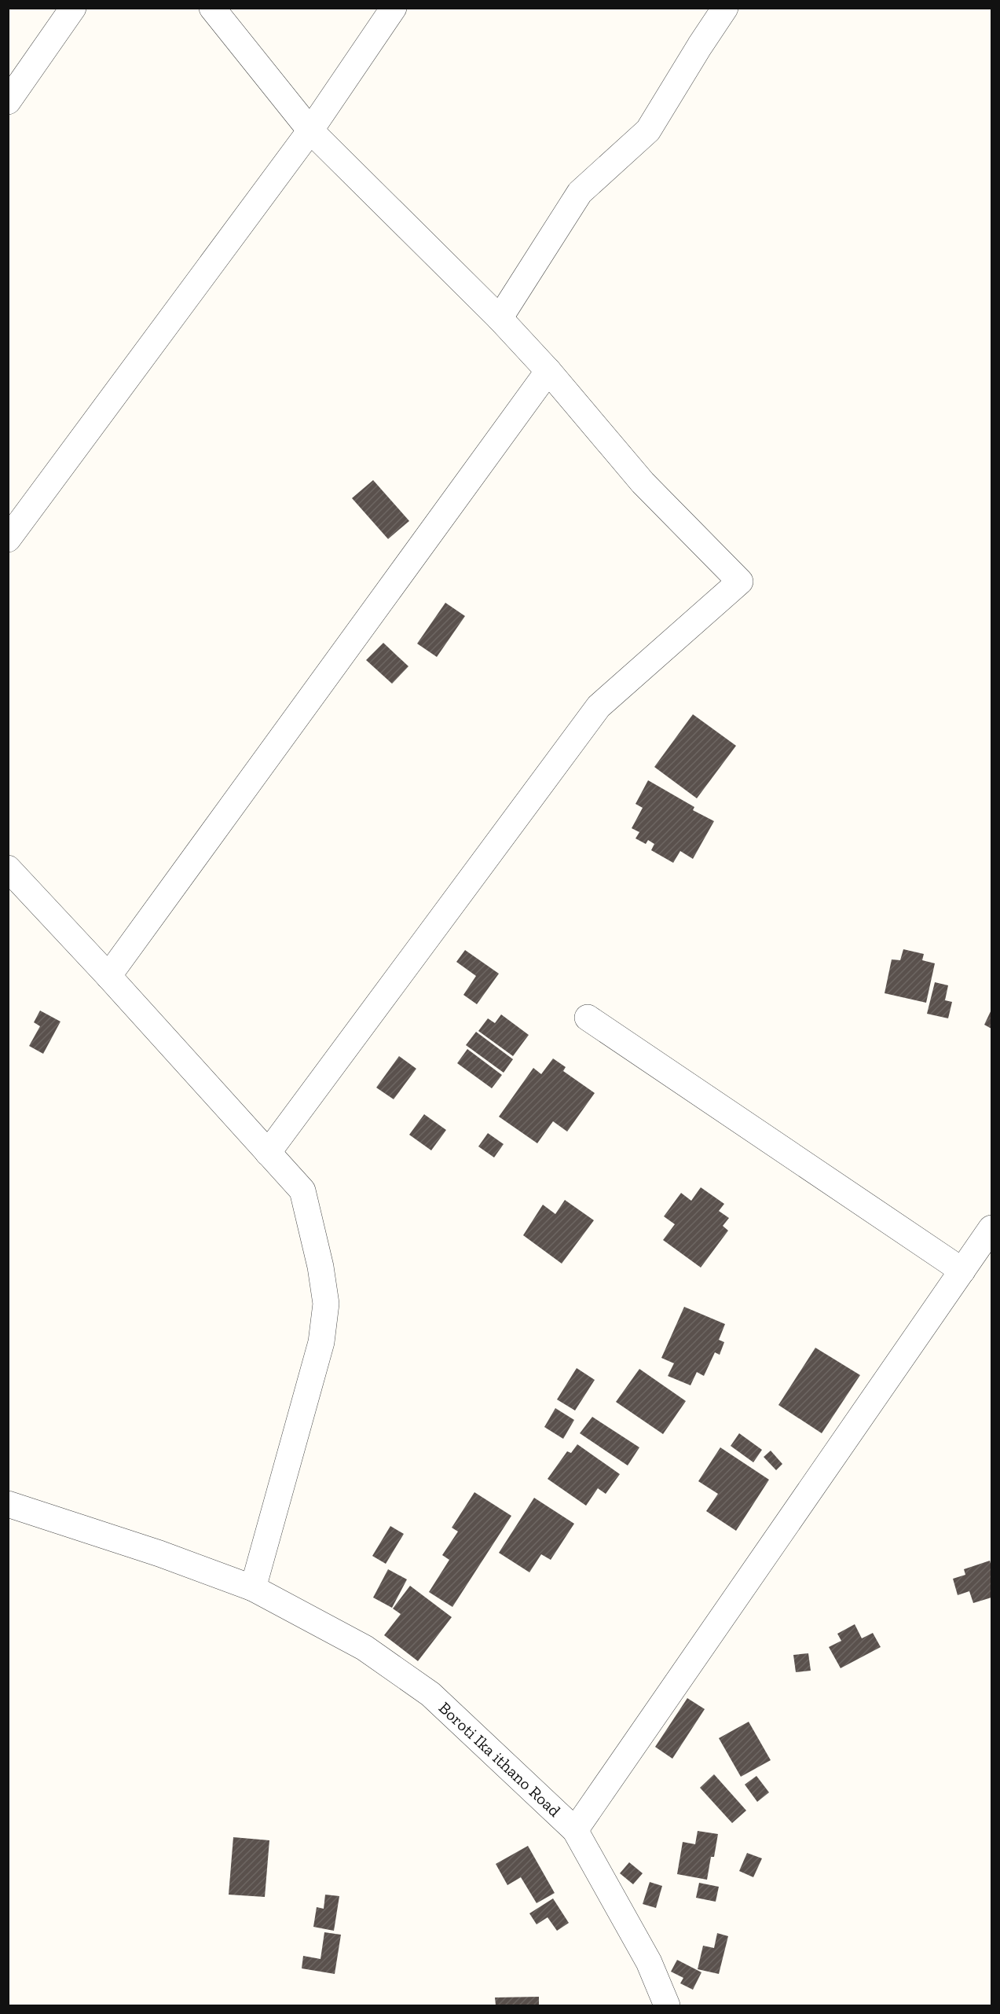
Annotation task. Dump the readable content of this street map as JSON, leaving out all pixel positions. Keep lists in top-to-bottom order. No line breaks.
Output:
{"streets":{"street":["Boroti Ika ithano Road"]}}
